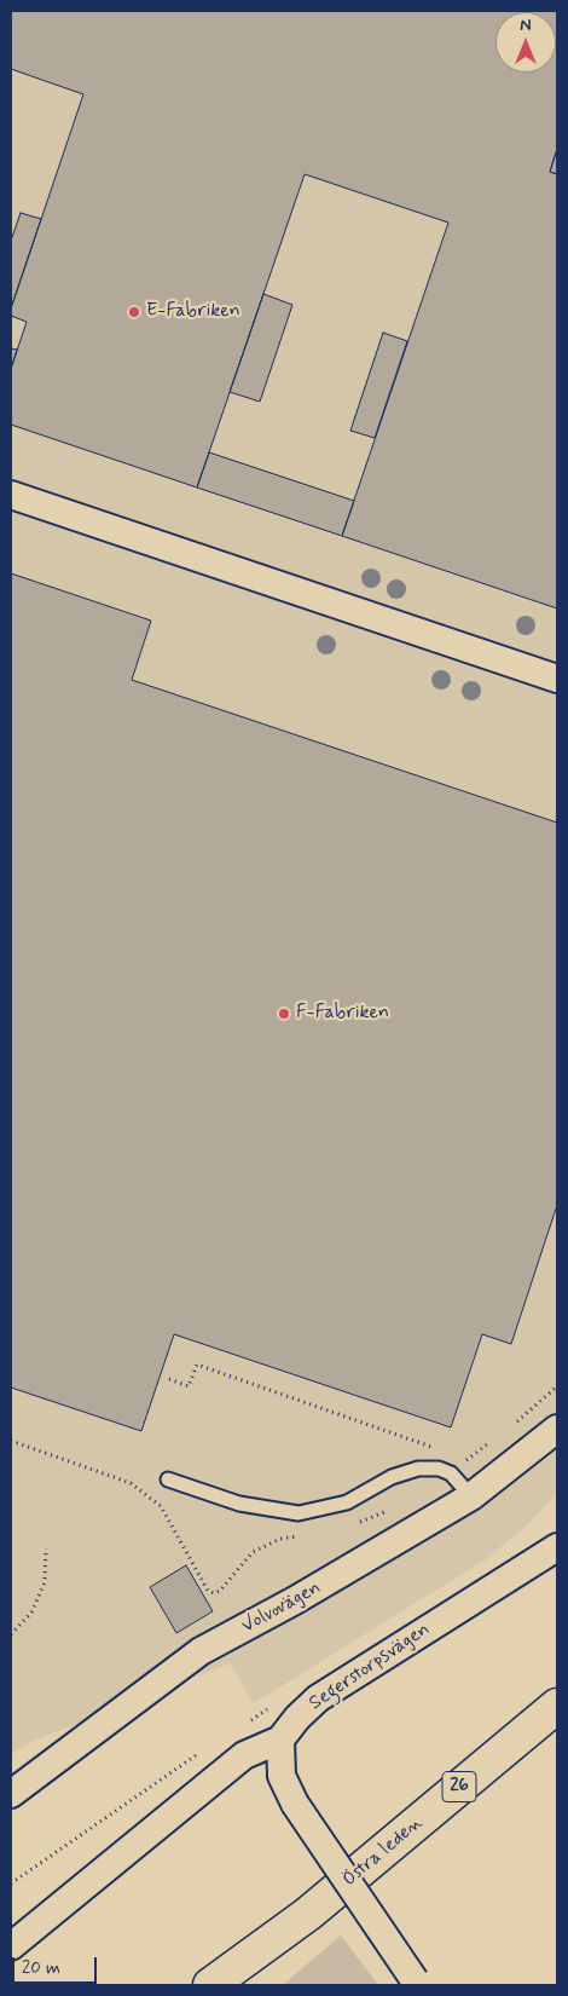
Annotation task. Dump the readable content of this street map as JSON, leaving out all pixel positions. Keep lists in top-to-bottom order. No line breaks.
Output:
{"streets":{"highway":["26","Östra leden"],"street":["Volvovägen","Segerstorpsvägen"]},"places":["E-Fabriken","F-Fabriken"],"scale_bar":"20 m","north":"top"}
